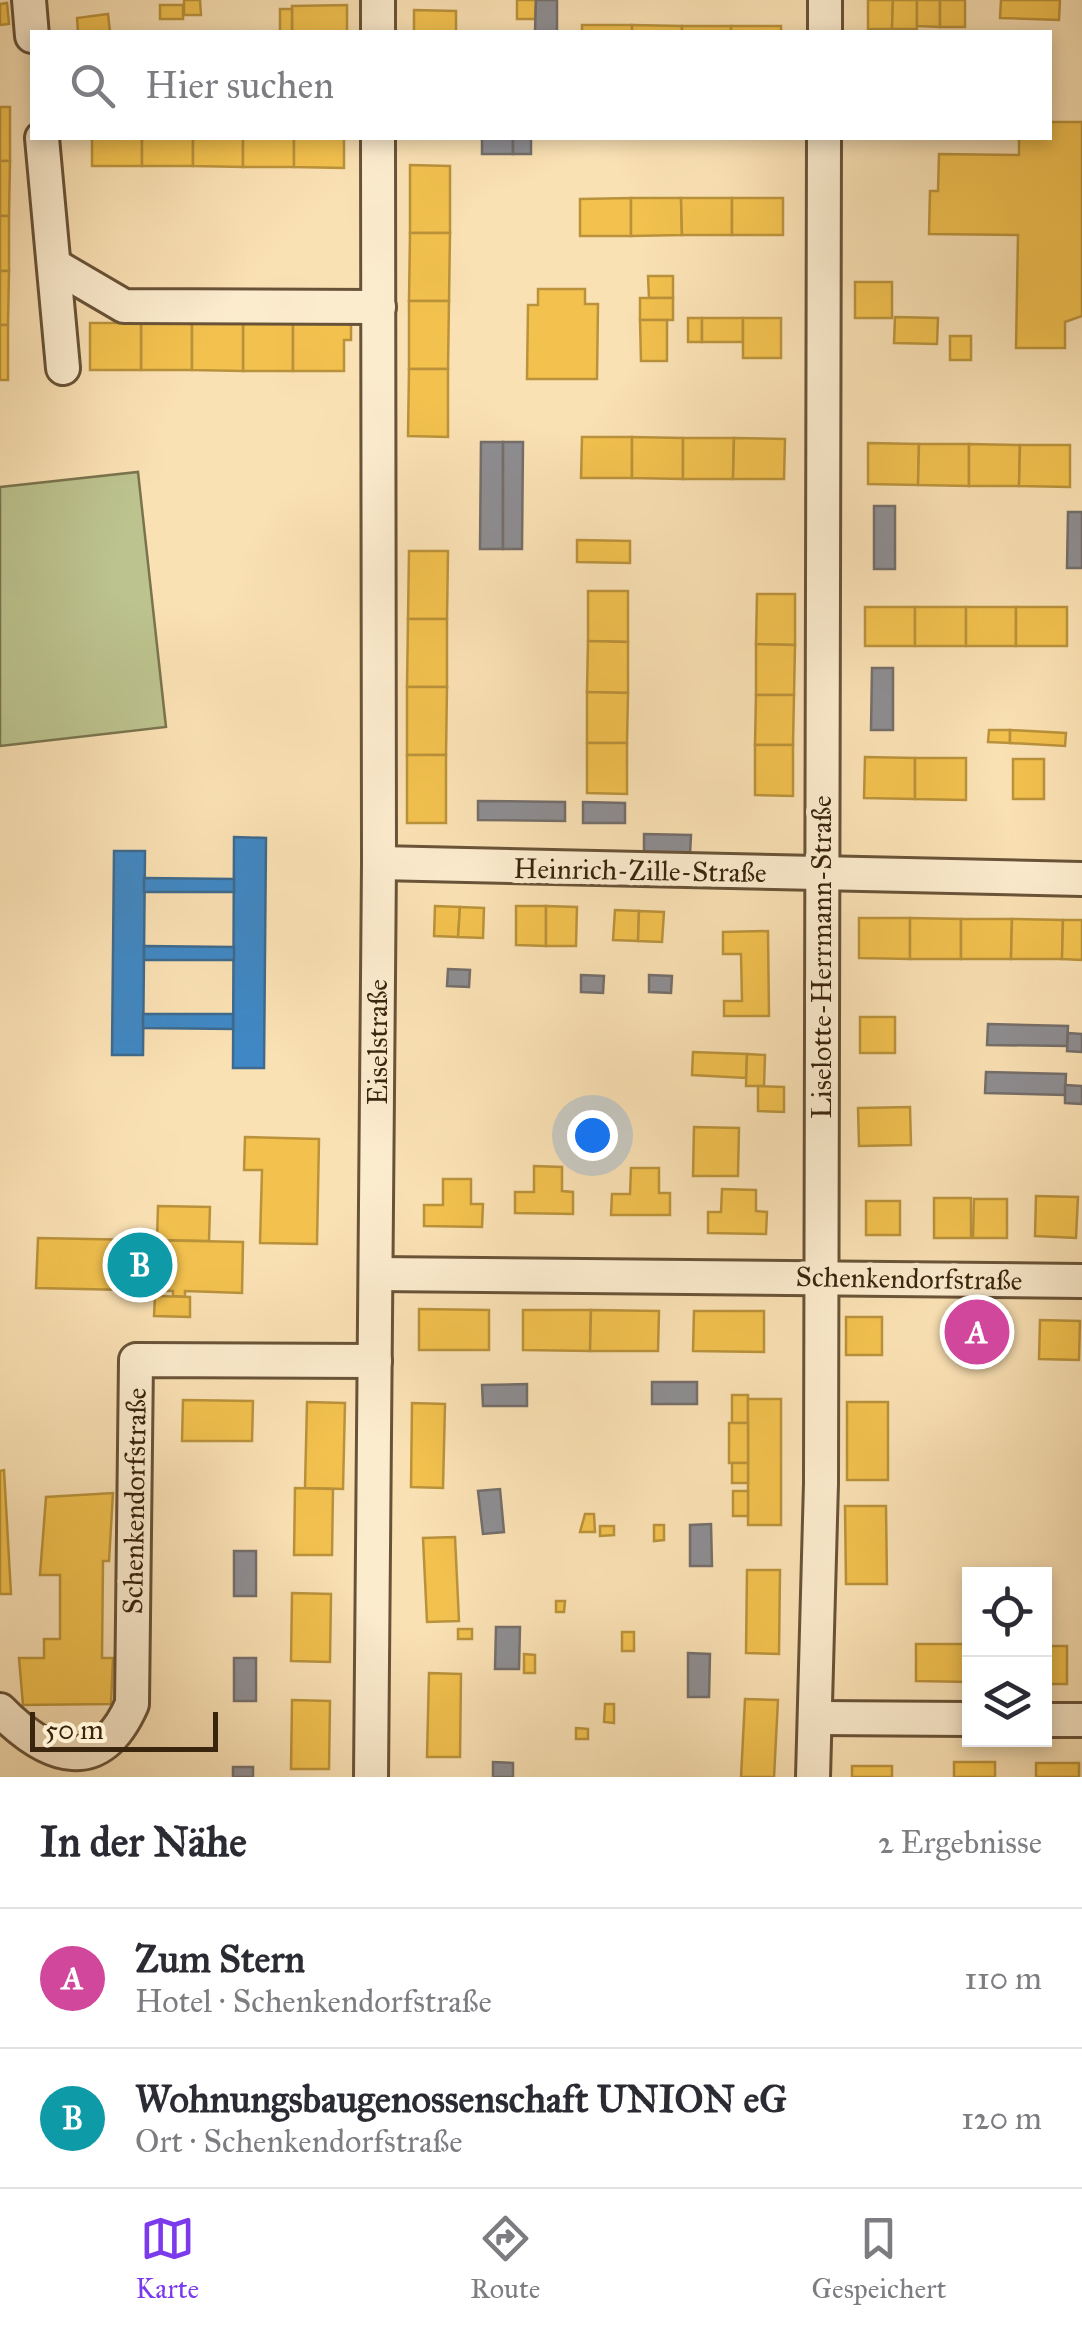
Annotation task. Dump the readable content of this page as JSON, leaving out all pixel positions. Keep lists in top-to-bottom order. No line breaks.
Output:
{"streets":{"street":["Heinrich-Zille-Straße","Liselotte-Herrmann-Straße","Eiselstraße","Schenkendorfstraße"]},"crossings":[["Heinrich-Zille-Straße","Liselotte-Herrmann-Straße"],["Heinrich-Zille-Straße","Eiselstraße"],["Liselotte-Herrmann-Straße","Schenkendorfstraße"],["Eiselstraße","Schenkendorfstraße"]],"scale_bar":"50 m","page":{"search":"Hier suchen","pins":["B","A"],"scale":"50 m","heading":["In der Nähe","2 Ergebnisse"],"list":[{"mark":"A","name":"Zum Stern","note":"Hotel · Schenkendorfstraße","value":"110 m"},{"mark":"B","name":"Wohnungsbaugenossenschaft UNION eG","note":"Ort · Schenkendorfstraße","value":"120 m"}],"nav":["Karte","Route","Gespeichert"]}}
